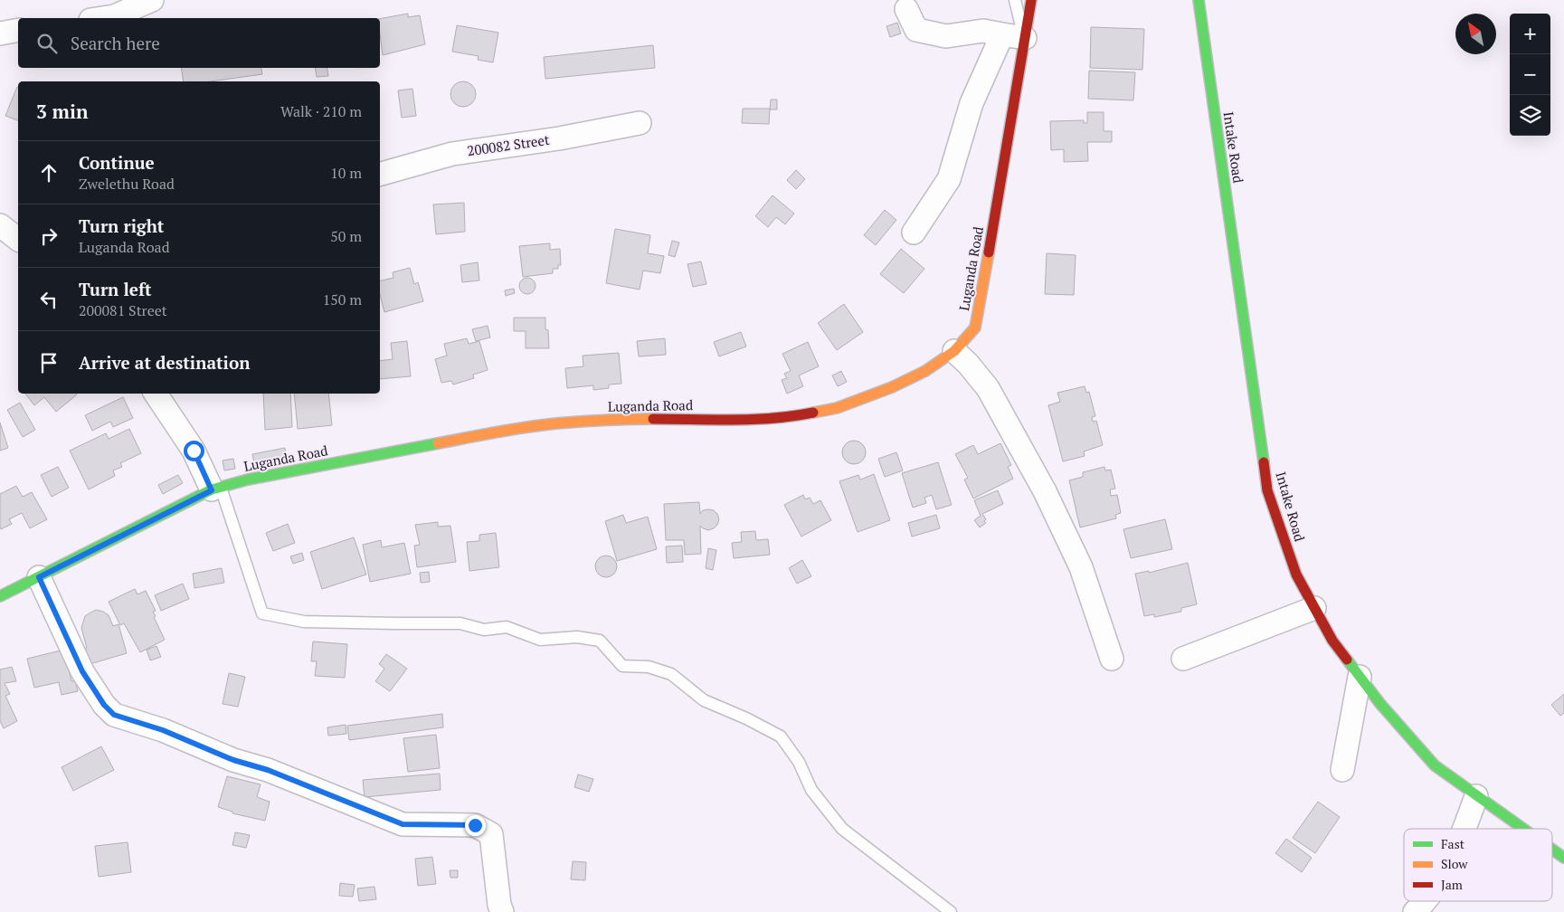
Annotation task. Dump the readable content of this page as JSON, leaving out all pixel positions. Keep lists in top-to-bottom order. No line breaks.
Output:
{"streets":{"street":["200082 Street","Intake Road","Luganda Road"]},"legend":["Fast","Slow","Jam"],"north":"top left","page":{"map_buttons":["+","−"],"search":"Search here","heading":["3 min","Walk · 210 m"],"list":[["Continue","Zwelethu Road","10 m"],["Turn right","Luganda Road","50 m"],["Turn left","200081 Street","150 m"],"Arrive at destination"]}}
